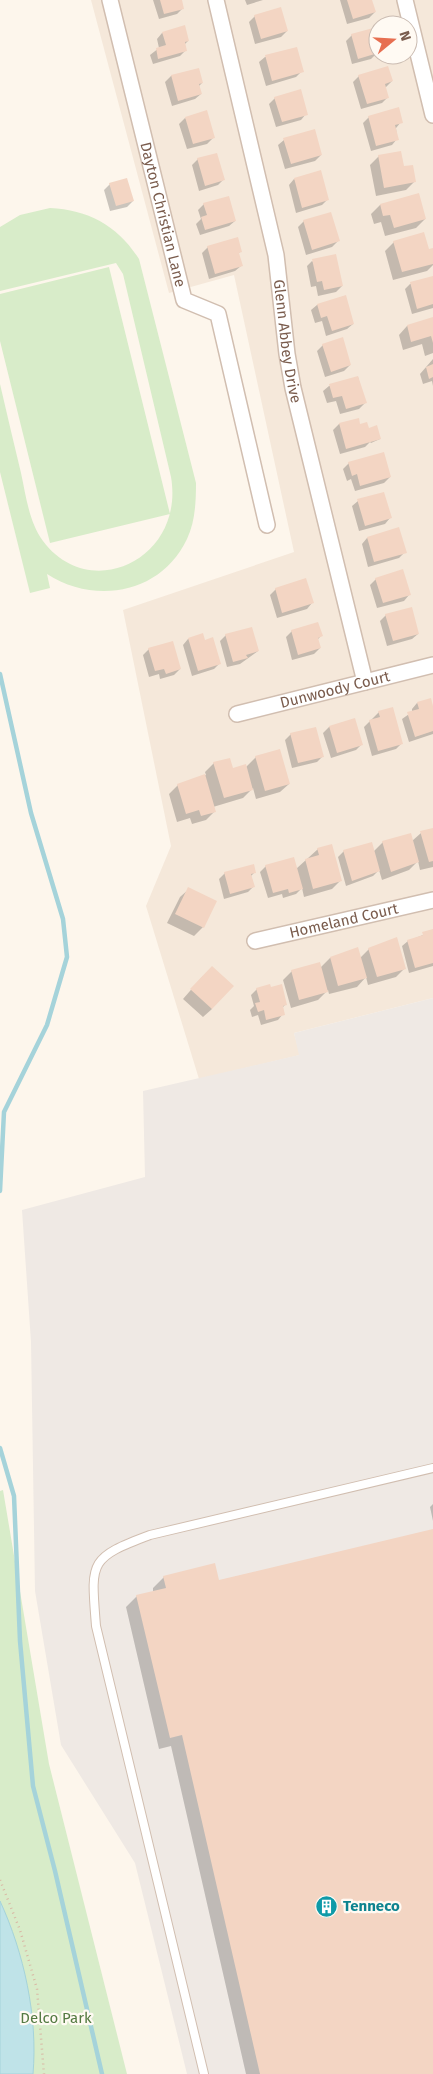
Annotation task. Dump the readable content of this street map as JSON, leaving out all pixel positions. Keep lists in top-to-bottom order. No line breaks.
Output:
{"streets":{"street":["Dayton Christian Lane","Glenn Abbey Drive","Dunwoody Court","Homeland Court"]},"crossings":[["Glenn Abbey Drive","Dunwoody Court"]],"parks":["Delco Park"],"places":{"building":["Tenneco"]},"north":"right"}
